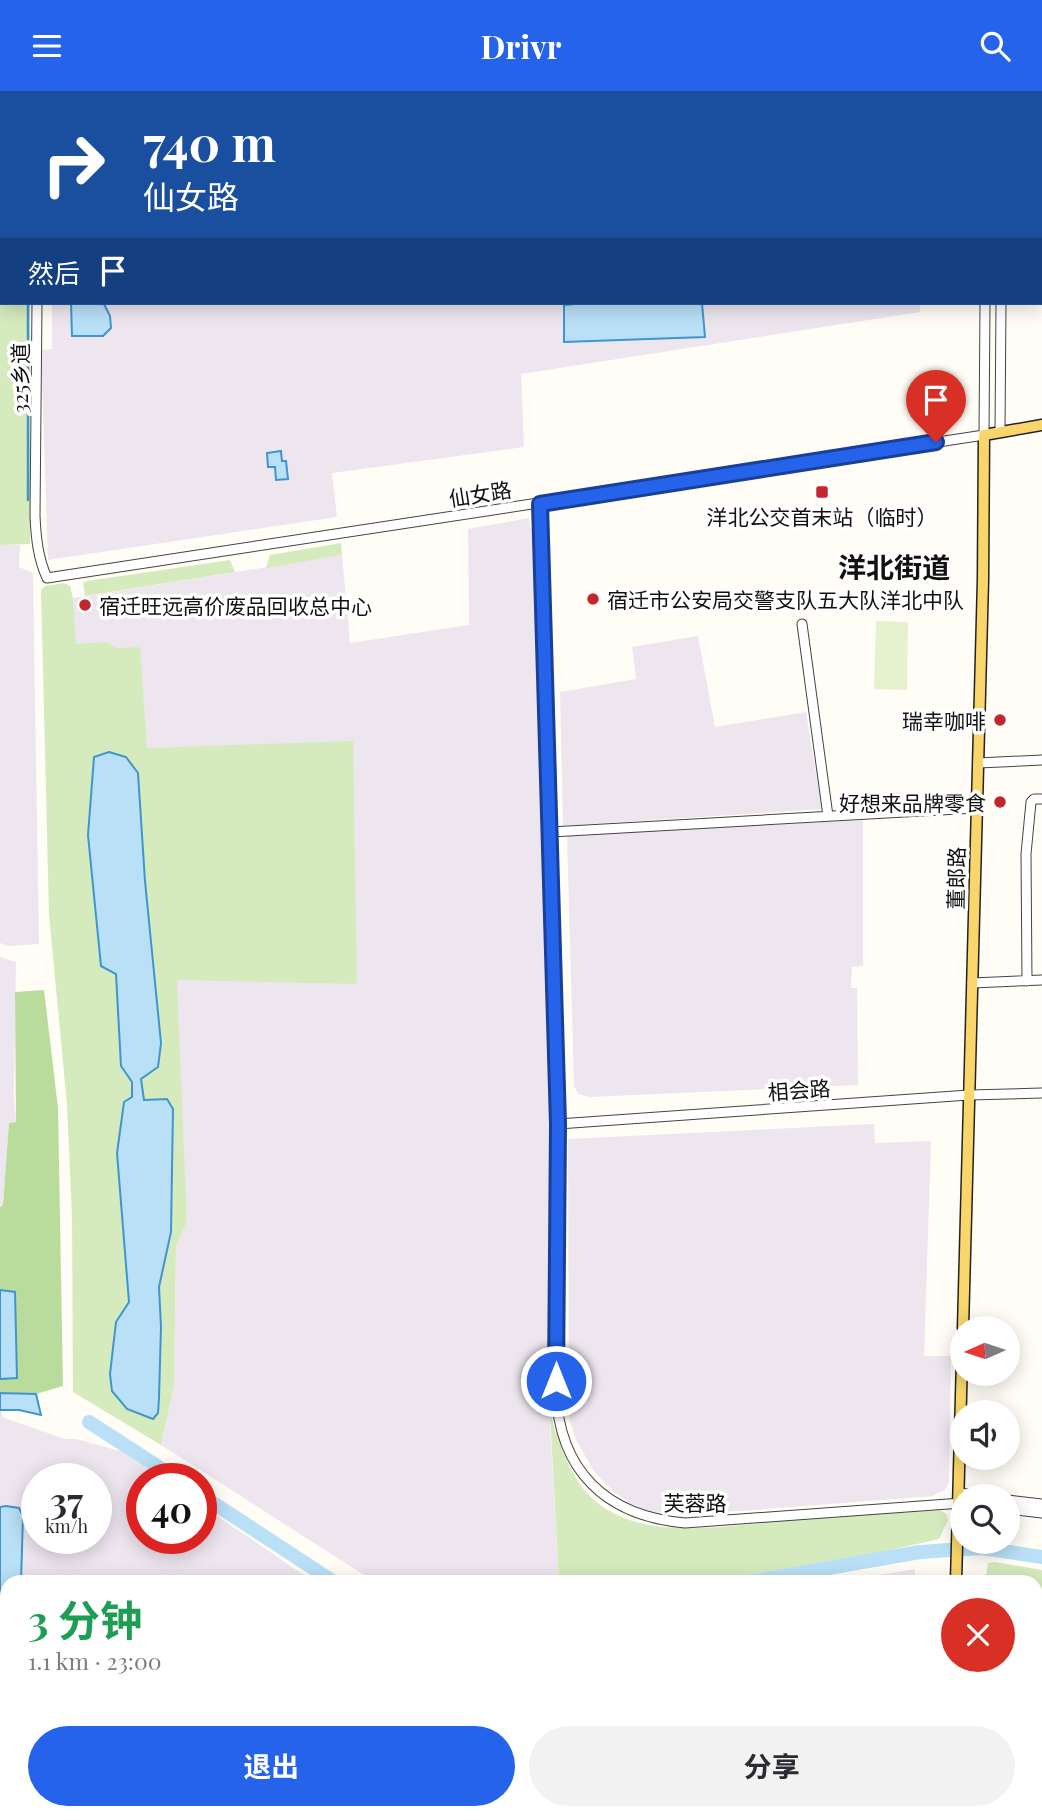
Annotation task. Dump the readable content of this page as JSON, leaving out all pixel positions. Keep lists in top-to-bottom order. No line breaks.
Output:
{"streets":{"main road":["仙女路","董郎路"],"street":["325乡道","相会路","芙蓉路"]},"crossings":[["325乡道","仙女路"],["仙女路","董郎路"],["仙女路","芙蓉路"],["董郎路","相会路"],["相会路","芙蓉路"]],"districts":["洋北街道"],"places":{"transit":["洋北公交首末站（临时）"],"other":["宿迁市公安局交警支队五大队洋北中队","宿迁旺远高价废品回收总中心","瑞幸咖啡","好想来品牌零食"]},"north":"left","page":{"header":"Drivr","turn":["740 m","仙女路"],"then":"然后","speed":"37 km/h","limit":"40","heading":["3 分钟","1.1 km · 23:00"],"buttons":["退出","分享"]}}
